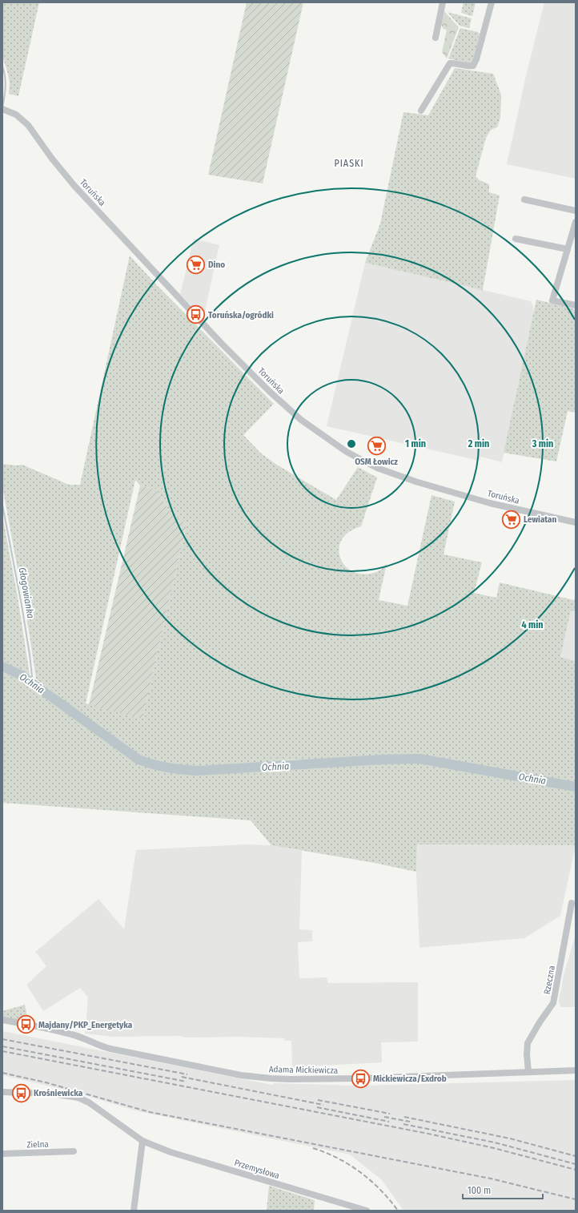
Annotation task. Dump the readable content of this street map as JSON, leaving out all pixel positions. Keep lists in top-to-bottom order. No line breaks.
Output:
{"streets":{"street":["Toruńska","Rzeczna","Adama Mickiewicza","Zielna","Przemysłowa"]},"crossings":[["Rzeczna","Adama Mickiewicza"]],"districts":["PIASKI"],"water":["Głogowianka","Ochnia"],"places":{"supermarket":["Dino","OSM Łowicz","Lewiatan"],"bus stop":["Toruńska/ogródki","Majdany/PKP_Energetyka","Mickiewicza/Exdrob","Krośniewicka"]},"scale_bar":"100 m","rings":["1 min","2 min","3 min","4 min"]}
